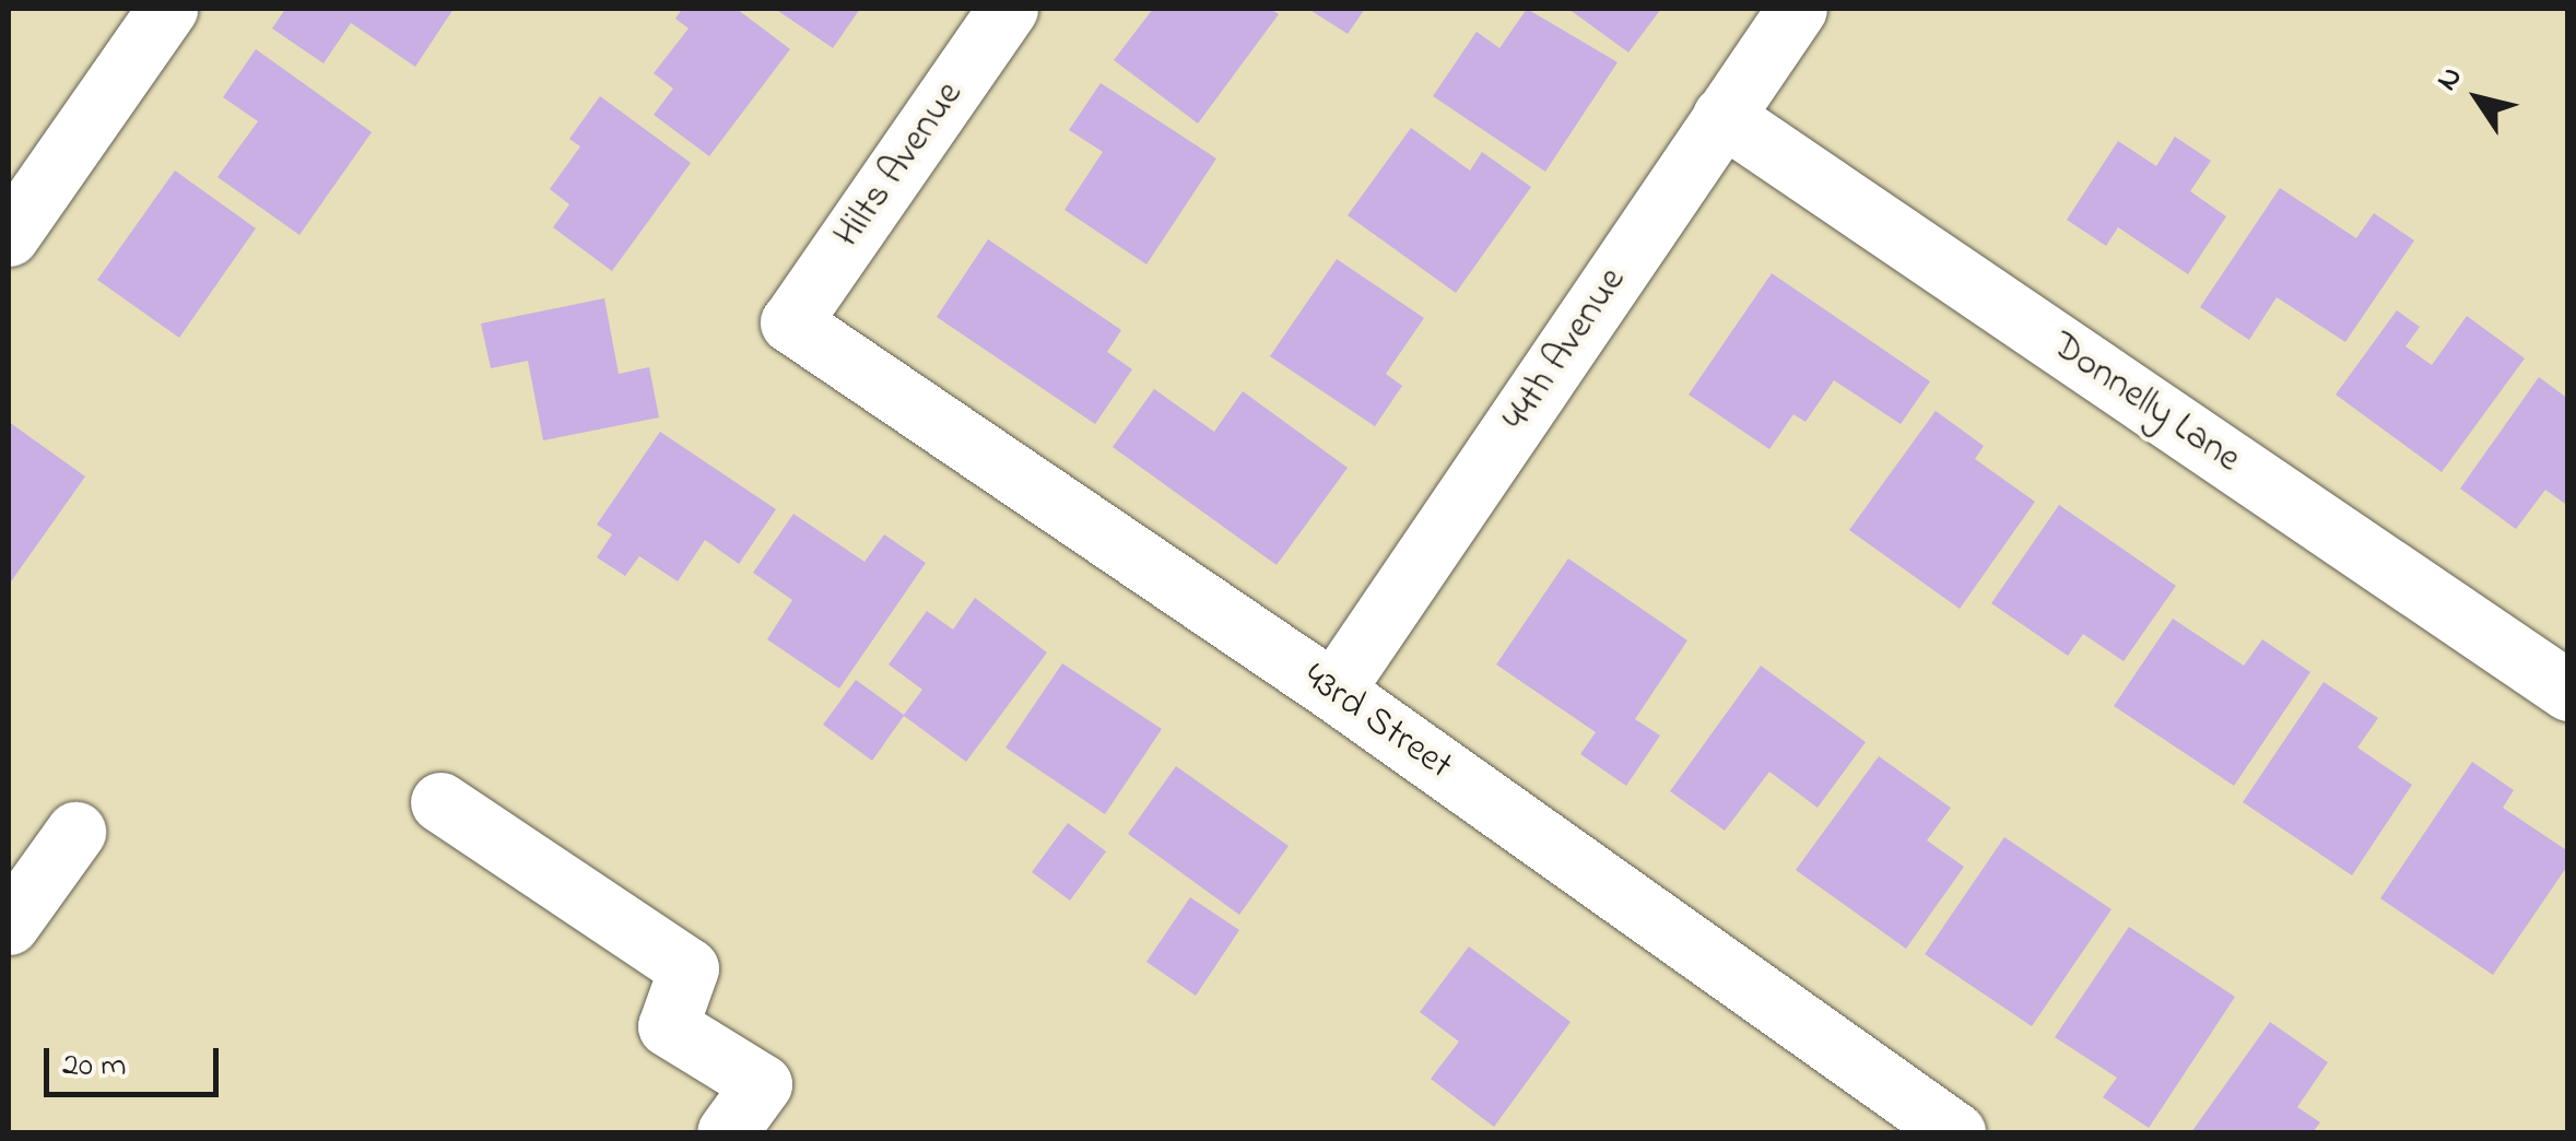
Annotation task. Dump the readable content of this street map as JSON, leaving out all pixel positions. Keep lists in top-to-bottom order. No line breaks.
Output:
{"streets":{"street":["Hilts Avenue","44th Avenue","Donnelly Lane","43rd Street"]},"crossings":[["Hilts Avenue","43rd Street"],["44th Avenue","Donnelly Lane"],["44th Avenue","43rd Street"]],"scale_bar":"20 m","north":"top left"}
